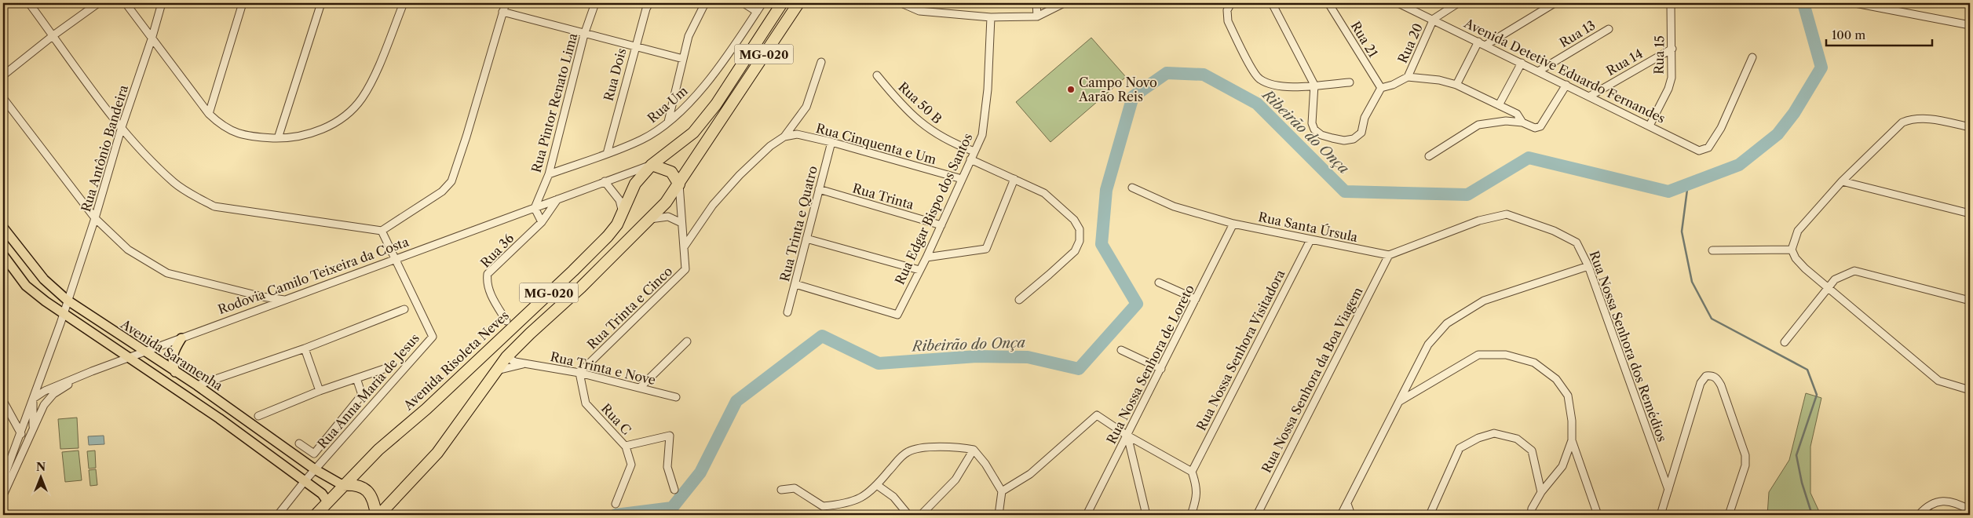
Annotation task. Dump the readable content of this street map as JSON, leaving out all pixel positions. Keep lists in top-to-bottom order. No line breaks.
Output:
{"streets":{"highway":["MG-020","Rodovia Camilo Teixeira da Costa","Avenida Risoleta Neves"],"main road":["Avenida Saramenha"],"street":["Rua 13","Rua 21","Rua 20","Rua 15","Rua 14","Avenida Detetive Eduardo Fernandes","Rua Dois","Rua Pintor Renato Lima","Rua 50 B","Rua Um","Rua Cinquenta e Um","Rua Antônio Bandeira","Rua Trinta","Rua Edgar Bispo dos Santos","Rua Trinta e Quatro","Rua Santa Úrsula","Rua 36","Rua Trinta e Cinco","Rua Nossa Senhora dos Remédios","Rua Nossa Senhora Visitadora","Rua Nossa Senhora de Loreto","Rua Trinta e Nove","Rua Nossa Senhora da Boa Viagem","Rua Anna Maria de Jesus","Rua C"]},"crossings":[["Rua 13","Avenida Detetive Eduardo Fernandes"],["Rua 20","Avenida Detetive Eduardo Fernandes"],["MG-020","Rua Trinta e Cinco"],["MG-020","Rua Trinta e Nove"],["Rua 15","Rua 14"],["Rua 15","Avenida Detetive Eduardo Fernandes"],["Rua 14","Avenida Detetive Eduardo Fernandes"],["Rua Dois","Rua Um"],["Rua Pintor Renato Lima","Rua Um"],["Rua Pintor Renato Lima","Rodovia Camilo Teixeira da Costa"],["Rua 50 B","Rua Edgar Bispo dos Santos"],["Rua Cinquenta e Um","Rua Edgar Bispo dos Santos"],["Rua Cinquenta e Um","Rua Trinta e Quatro"],["Rua Cinquenta e Um","Rua Trinta e Cinco"],["Rua Antônio Bandeira","Rodovia Camilo Teixeira da Costa"],["Rua Antônio Bandeira","Avenida Saramenha"],["Rua Trinta","Rua Edgar Bispo dos Santos"],["Rua Trinta","Rua Trinta e Quatro"],["Rua Edgar Bispo dos Santos","Rua Trinta e Quatro"],["Rua Santa Úrsula","Rua Nossa Senhora dos Remédios"],["Rua Santa Úrsula","Rua Nossa Senhora Visitadora"],["Rua Santa Úrsula","Rua Nossa Senhora de Loreto"],["Rua Santa Úrsula","Rua Nossa Senhora da Boa Viagem"],["Rua 36","Rodovia Camilo Teixeira da Costa"],["Rodovia Camilo Teixeira da Costa","Avenida Saramenha"],["Rodovia Camilo Teixeira da Costa","Avenida Risoleta Neves"],["Rodovia Camilo Teixeira da Costa","Rua Anna Maria de Jesus"],["Rua Trinta e Cinco","Rua Trinta e Nove"],["Rua Trinta e Cinco","Rua C"],["Rua Nossa Senhora dos Remédios","Rua Nossa Senhora da Boa Viagem"],["Avenida Saramenha","Avenida Risoleta Neves"],["Avenida Saramenha","Rua Anna Maria de Jesus"],["Rua Trinta e Nove","Rua C"]],"water":["Ribeirão do Onça"],"places":["Campo Novo Aarão Reis"],"scale_bar":"100 m","north":"top"}
